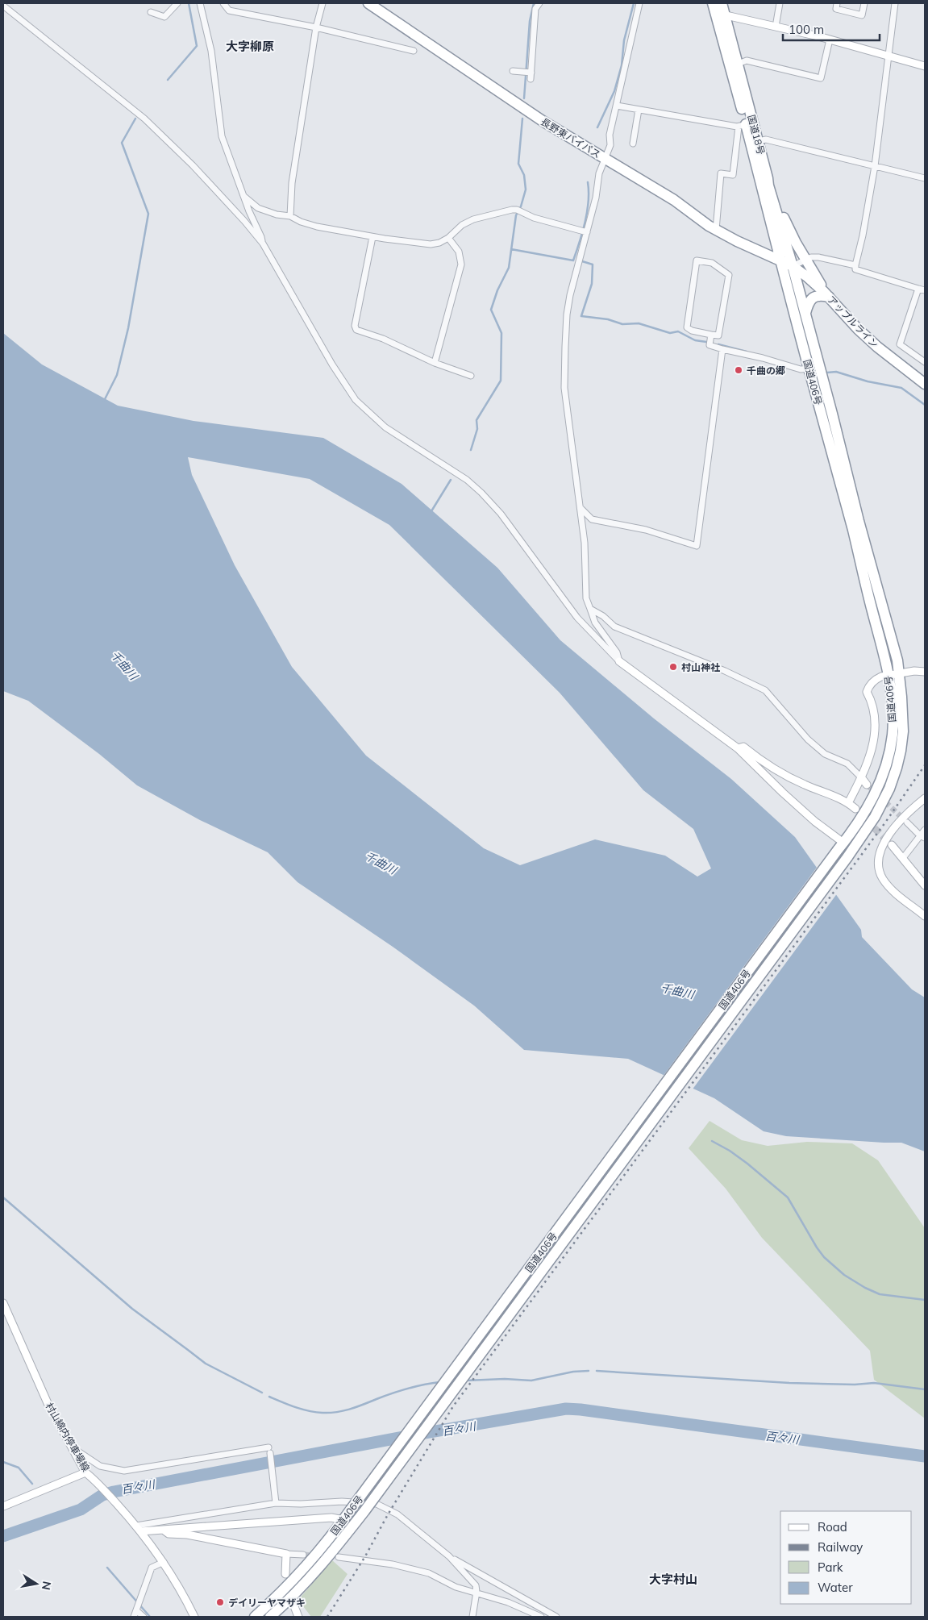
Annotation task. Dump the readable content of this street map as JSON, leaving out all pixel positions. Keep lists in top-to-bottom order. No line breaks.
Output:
{"streets":{"highway":["国道18号","長野東バイパス","アップルライン","国道406号"],"street":["村山綿内停車場線"]},"crossings":[["国道18号","長野東バイパス"],["国道18号","アップルライン"],["国道18号","国道406号"],["長野東バイパス","アップルライン"],["長野東バイパス","国道406号"],["アップルライン","国道406号"]],"districts":["大字柳原","大字村山"],"water":["千曲川","百々川"],"places":["千曲の郷","村山神社","デイリーヤマザキ"],"legend":["Road","Railway","Park","Water"],"scale_bar":"100 m","north":"right"}
